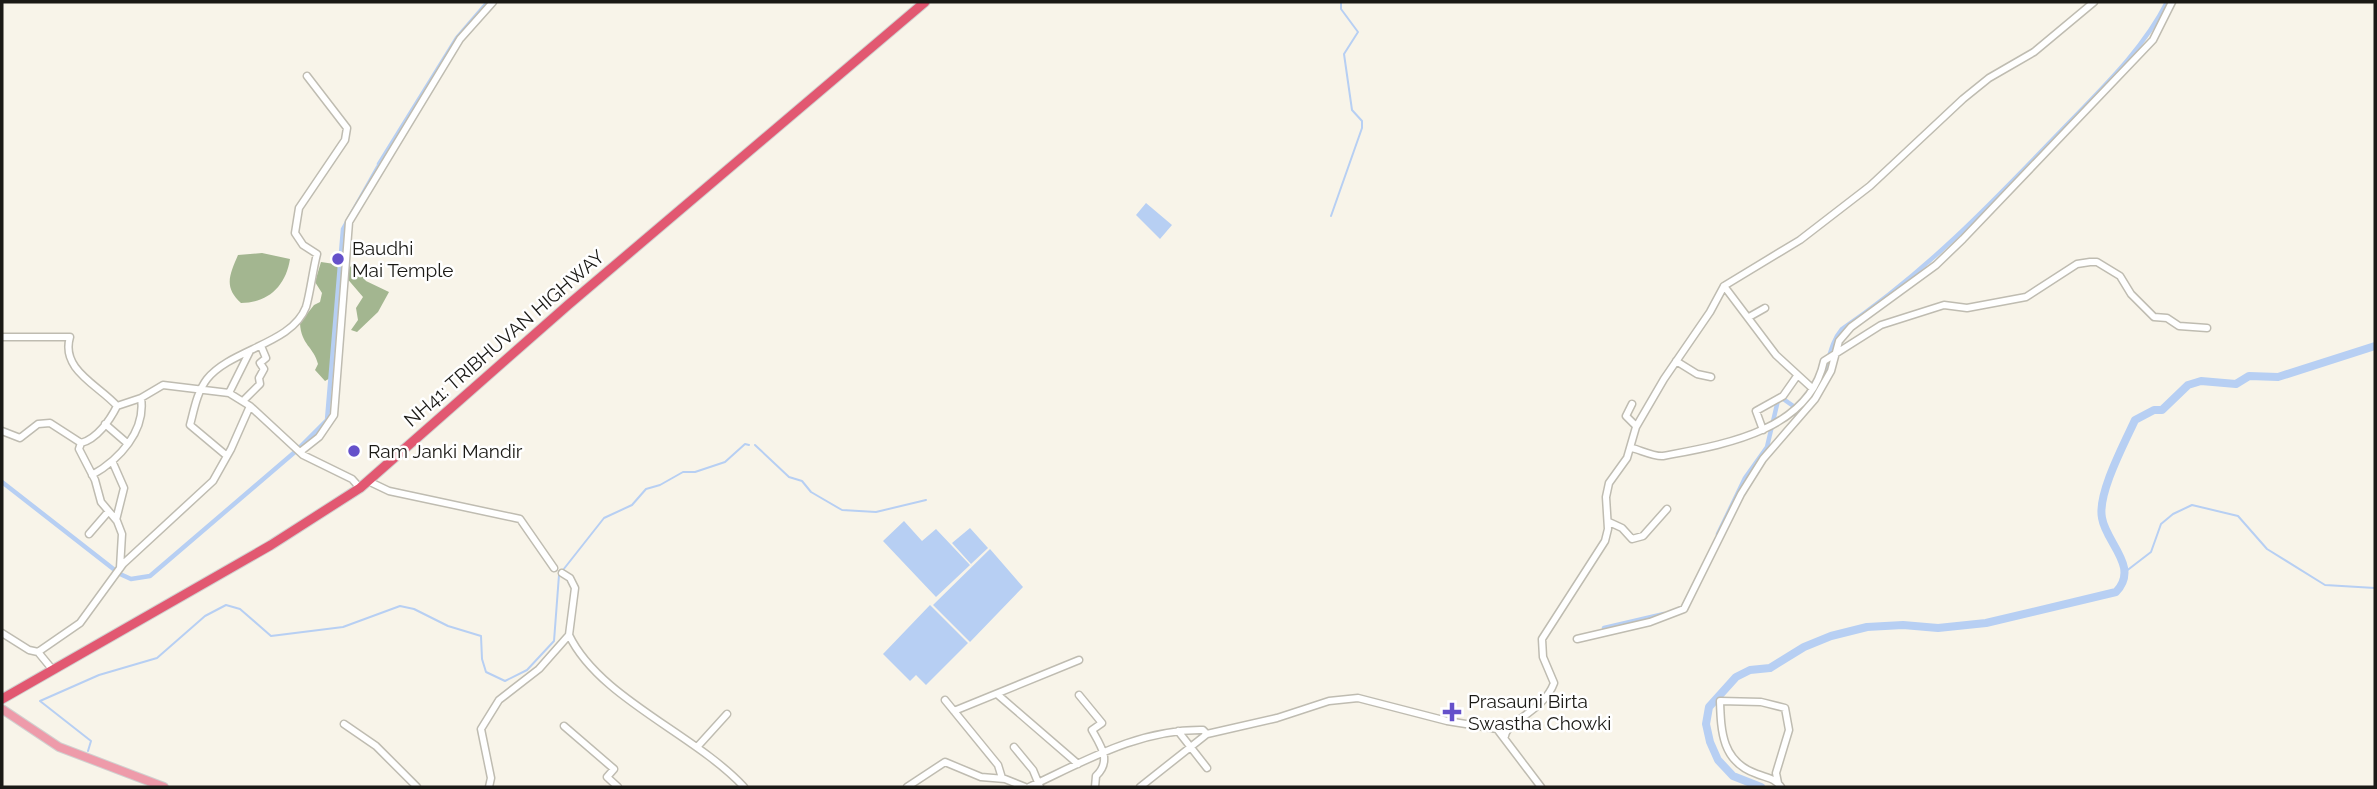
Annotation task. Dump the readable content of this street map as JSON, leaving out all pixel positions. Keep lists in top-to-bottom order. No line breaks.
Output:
{"streets":{"highway":["NH41: TRIBHUVAN HIGHWAY"]},"places":{"other":["Baudhi Mai Temple","Ram Janki Mandir"],"health":["Prasauni Birta Swastha Chowki"]}}
